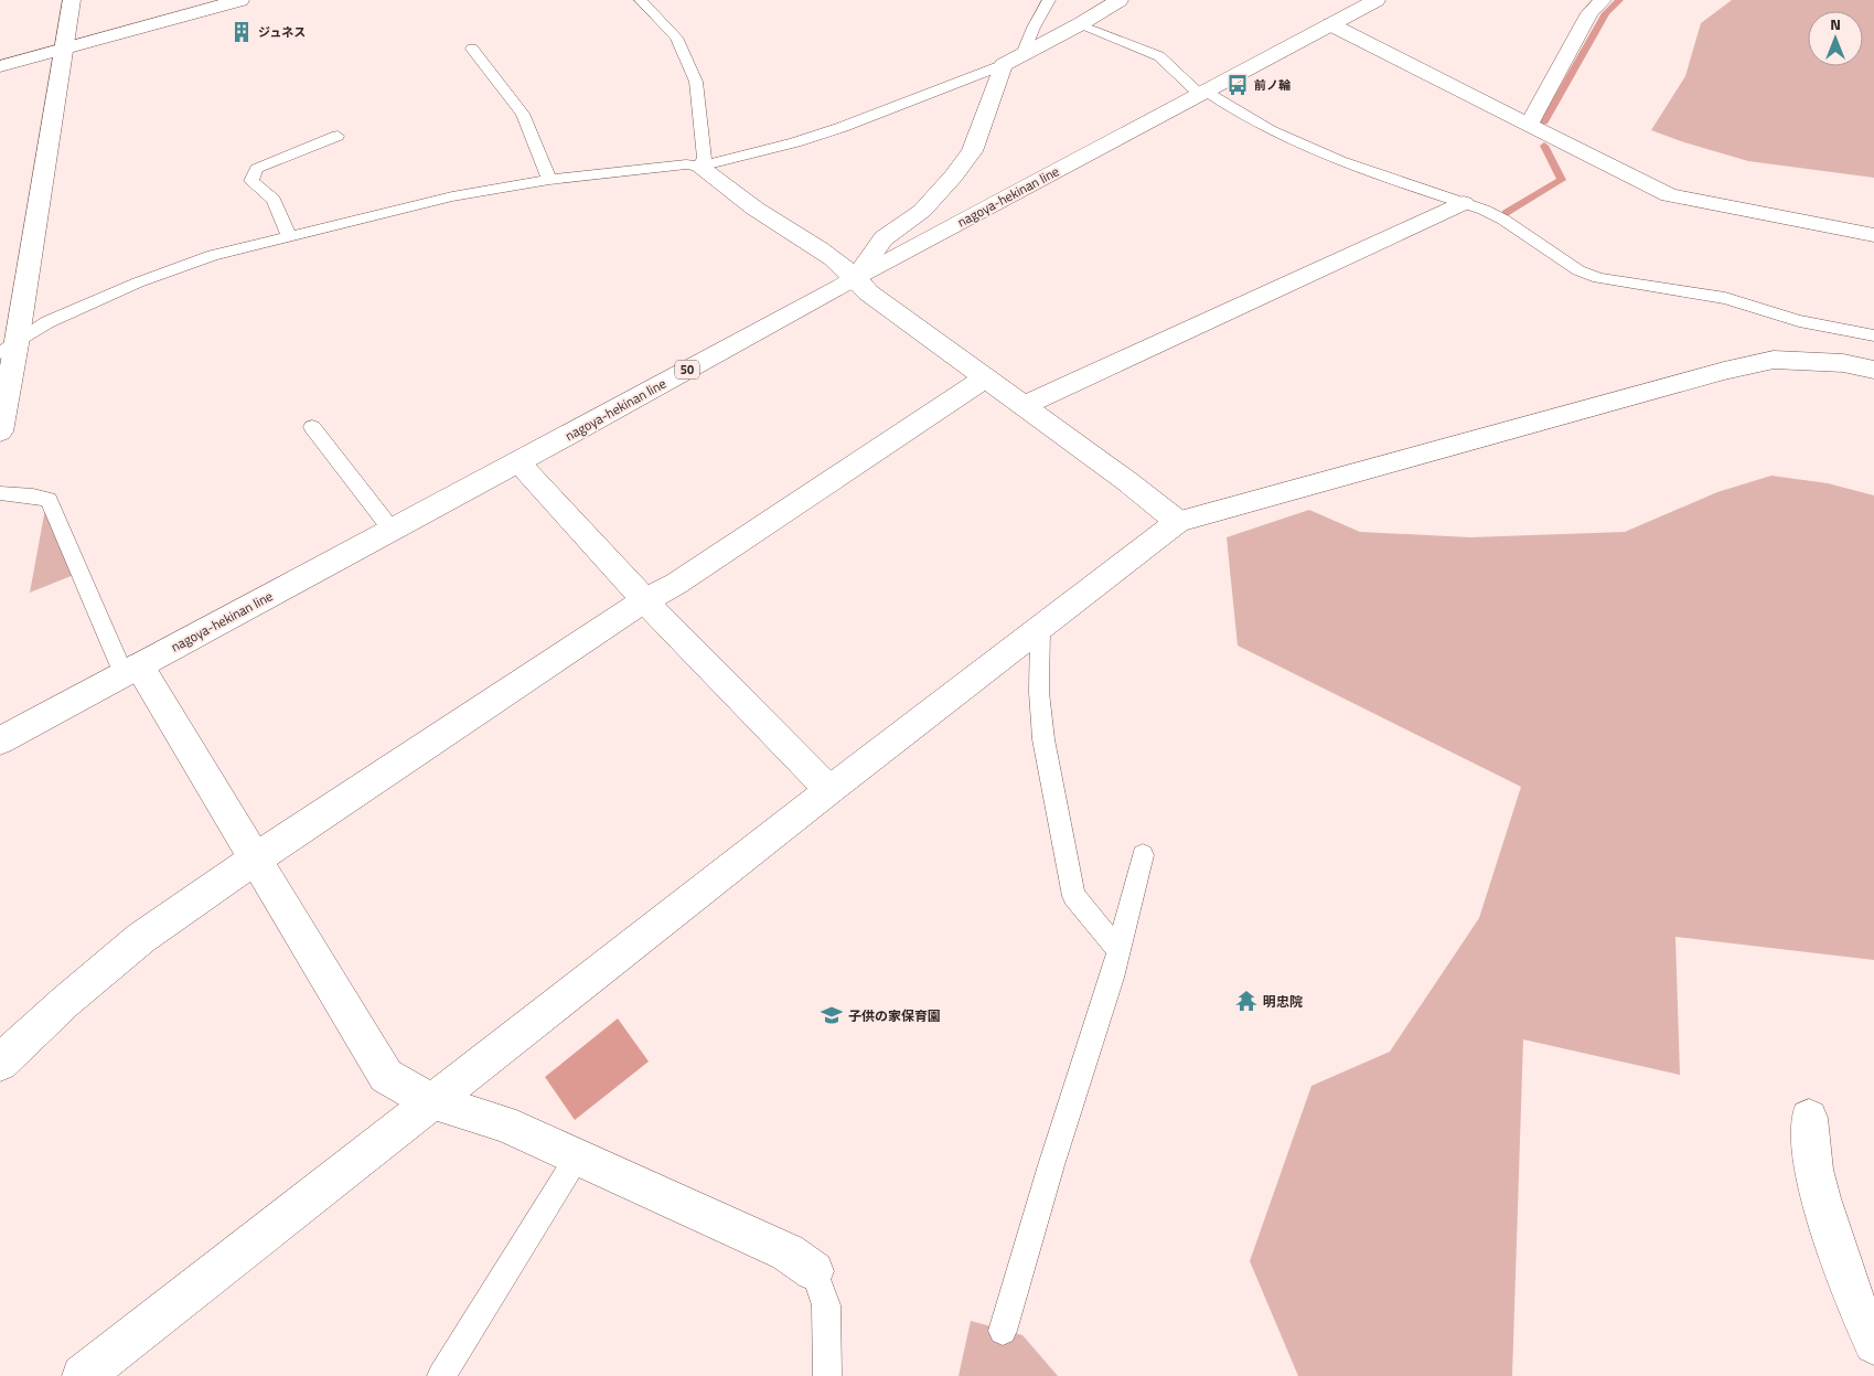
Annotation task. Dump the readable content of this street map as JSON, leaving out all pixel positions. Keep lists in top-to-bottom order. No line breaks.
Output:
{"streets":{"street":["nagoya-hekinan line","50"]},"places":{"building":["ジュネス"],"bus stop":["前ノ輪"],"temple":["明忠院"],"school or university":["子供の家保育園"]},"north":"top"}
